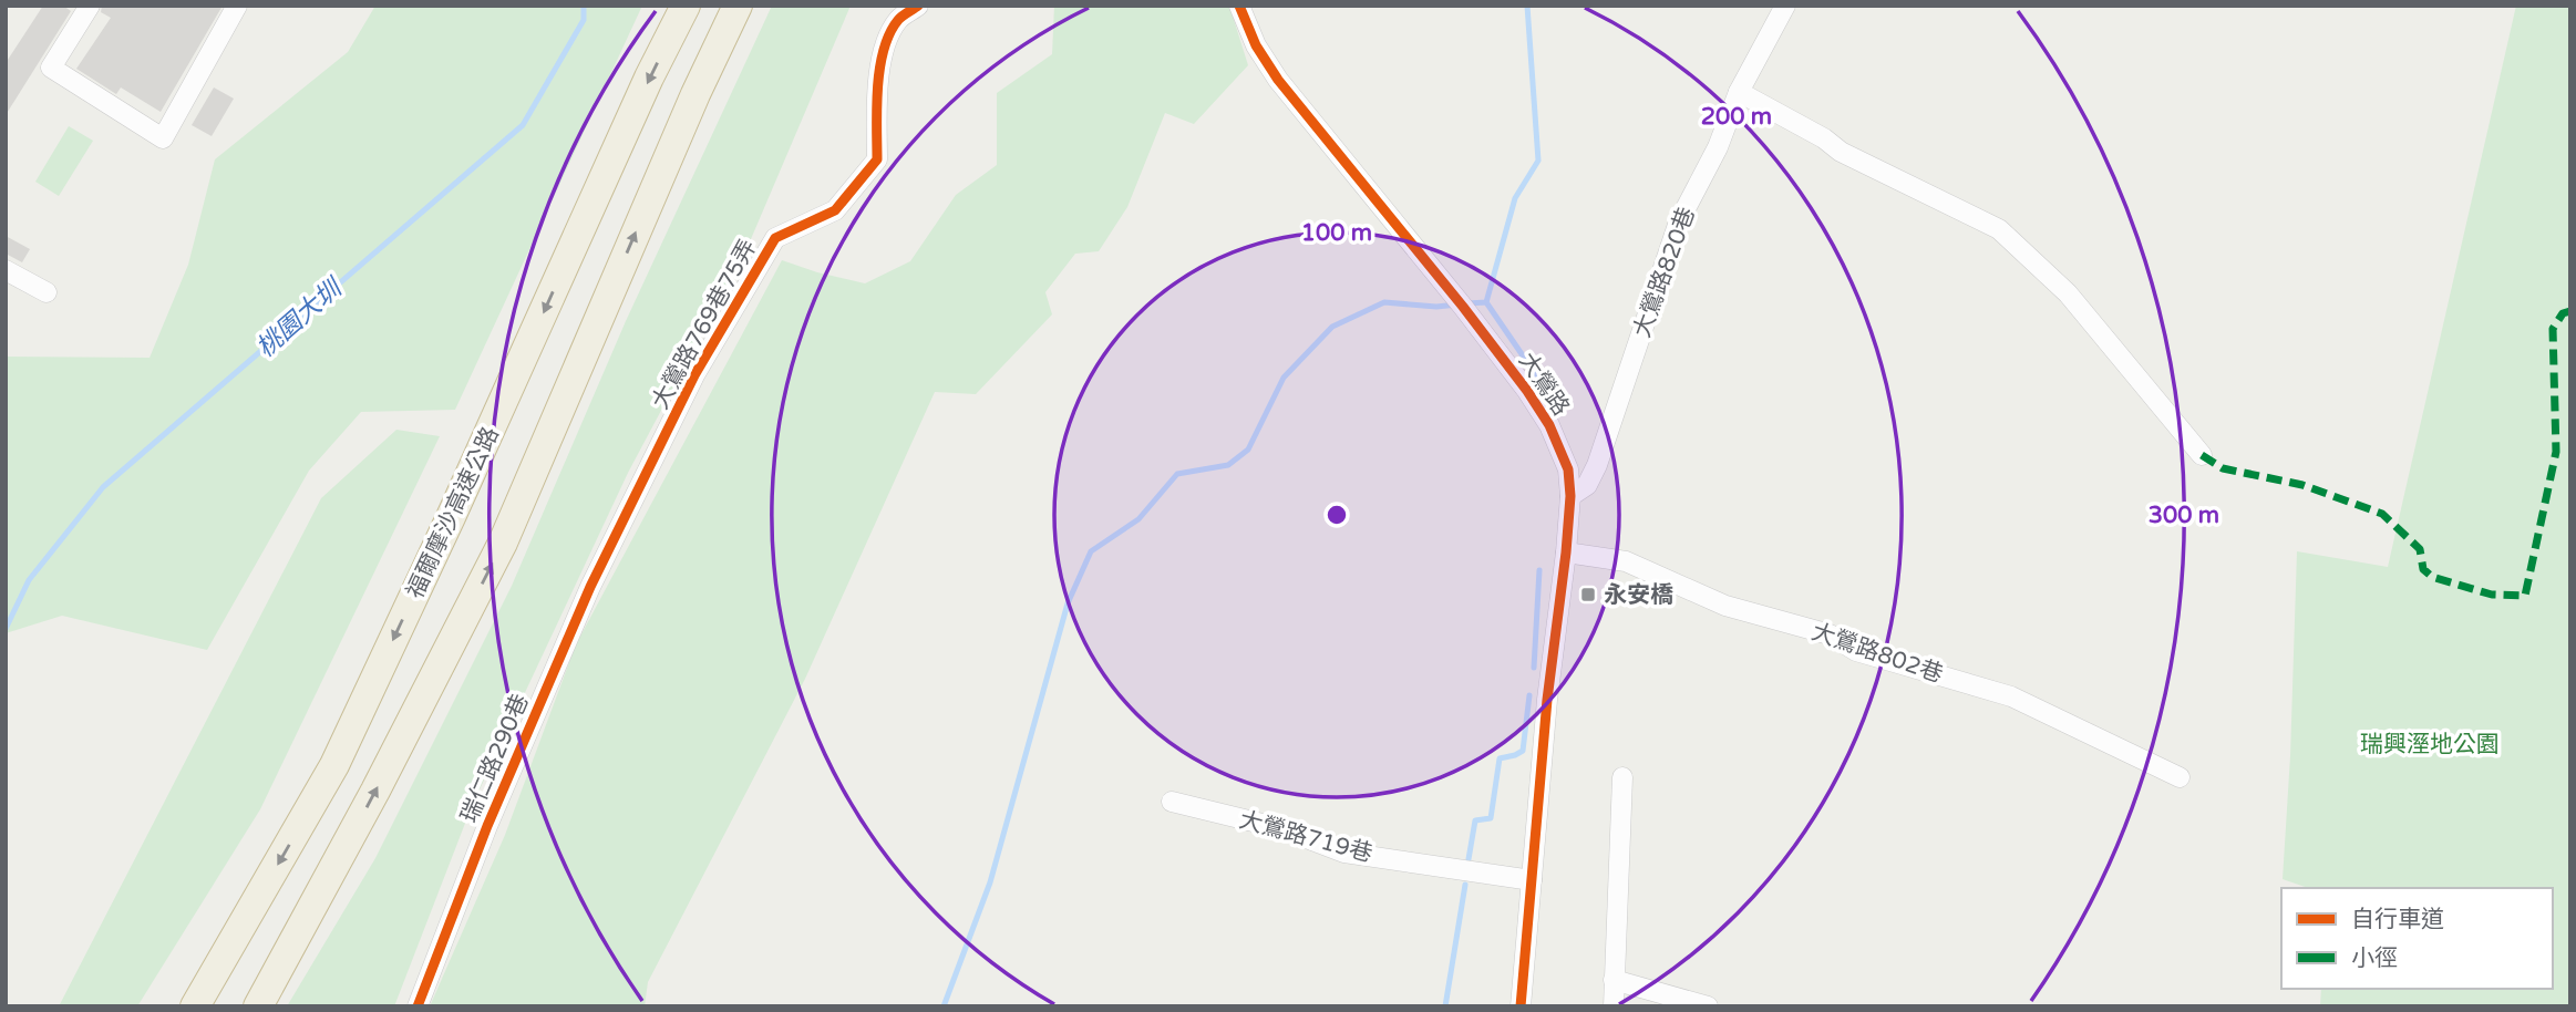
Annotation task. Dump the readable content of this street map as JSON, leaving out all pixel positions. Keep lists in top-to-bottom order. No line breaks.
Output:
{"streets":{"highway":["福爾摩沙高速公路"],"street":["大鶯路820巷","大鶯路769巷75弄","大鶯路","大鶯路802巷","瑞仁路290巷","大鶯路719巷"]},"crossings":[["大鶯路820巷","大鶯路"],["大鶯路769巷75弄","瑞仁路290巷"],["大鶯路","大鶯路802巷"],["大鶯路","大鶯路719巷"]],"water":["桃園大圳"],"parks":["瑞興溼地公園"],"places":{"transit":["永安橋"]},"legend":["自行車道","小徑"],"rings":["200 m","100 m","300 m"]}
